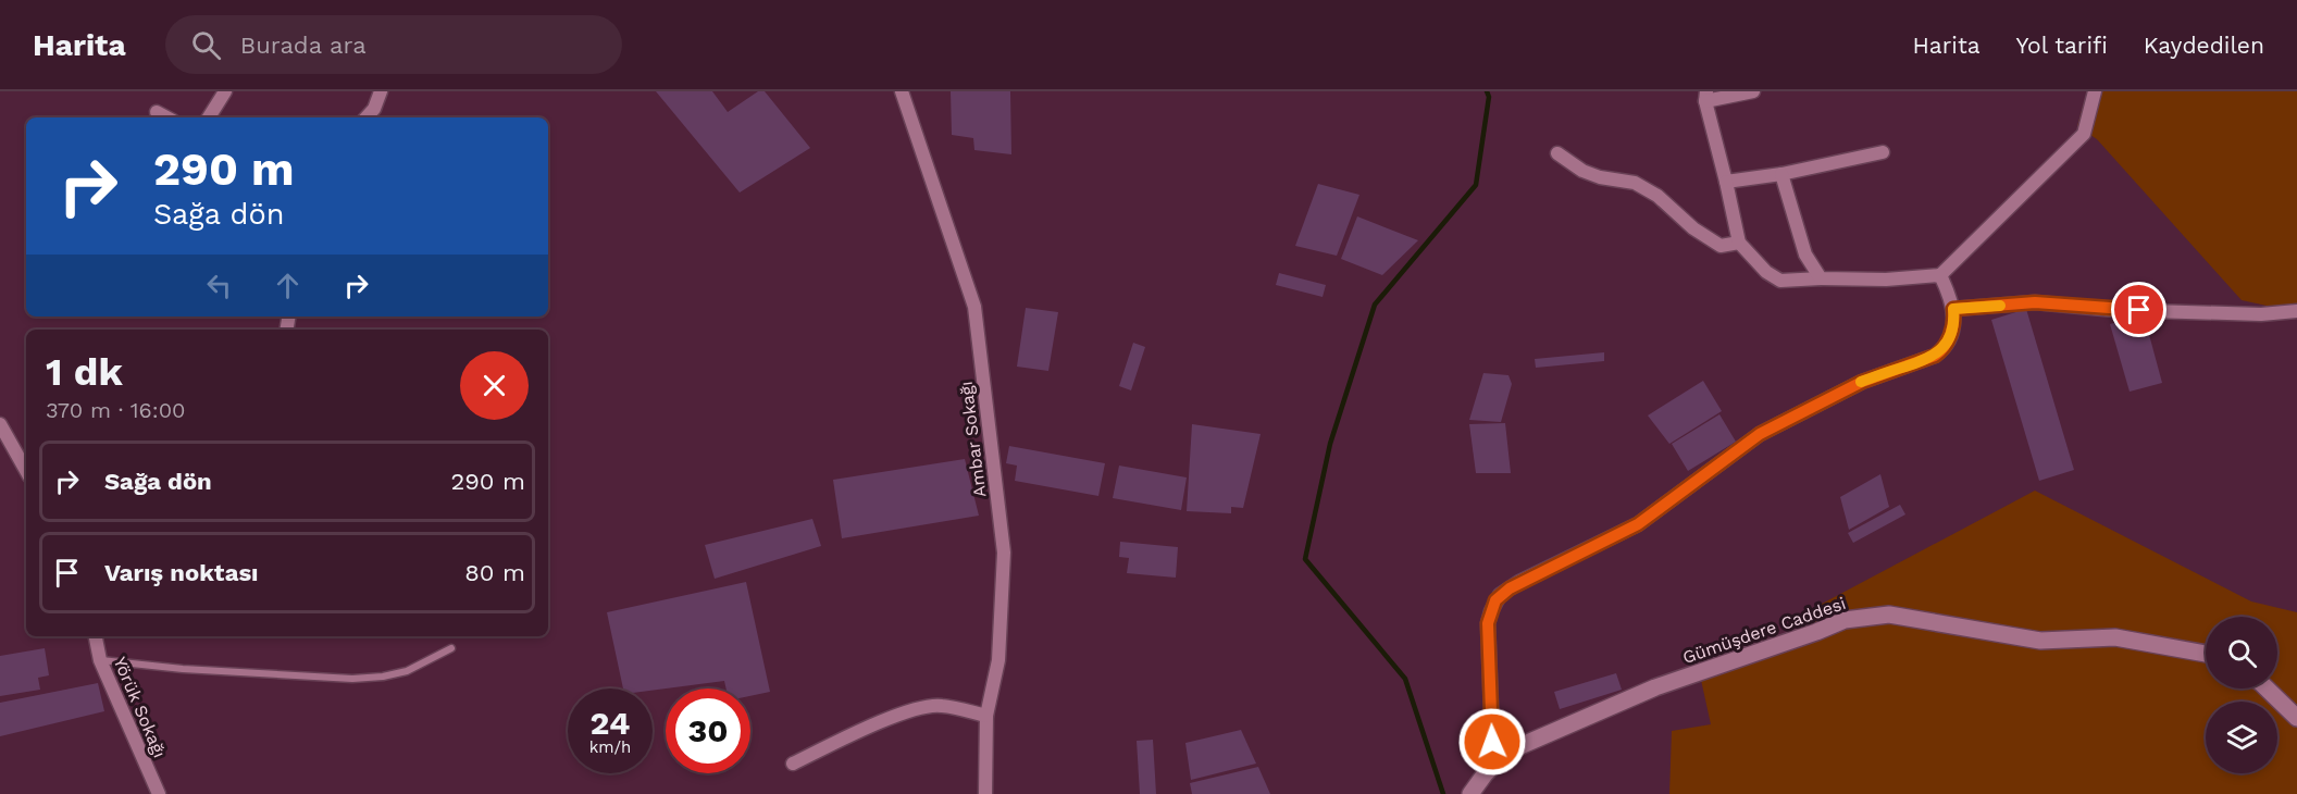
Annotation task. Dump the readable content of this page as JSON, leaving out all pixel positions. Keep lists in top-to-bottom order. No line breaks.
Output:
{"streets":{"street":["Ambar Sokağı","Gümüşdere Caddesi","Yörük Sokağı"]},"page":{"header":"Harita","search":"Burada ara","nav":["Harita","Yol tarifi","Kaydedilen"],"turn":["290 m","Sağa dön"],"heading":["1 dk","370 m · 16:00"],"list":[{"name":"Sağa dön","value":"290 m"},{"name":"Varış noktası","value":"80 m"}],"speed":"24 km/h","limit":"30"}}
